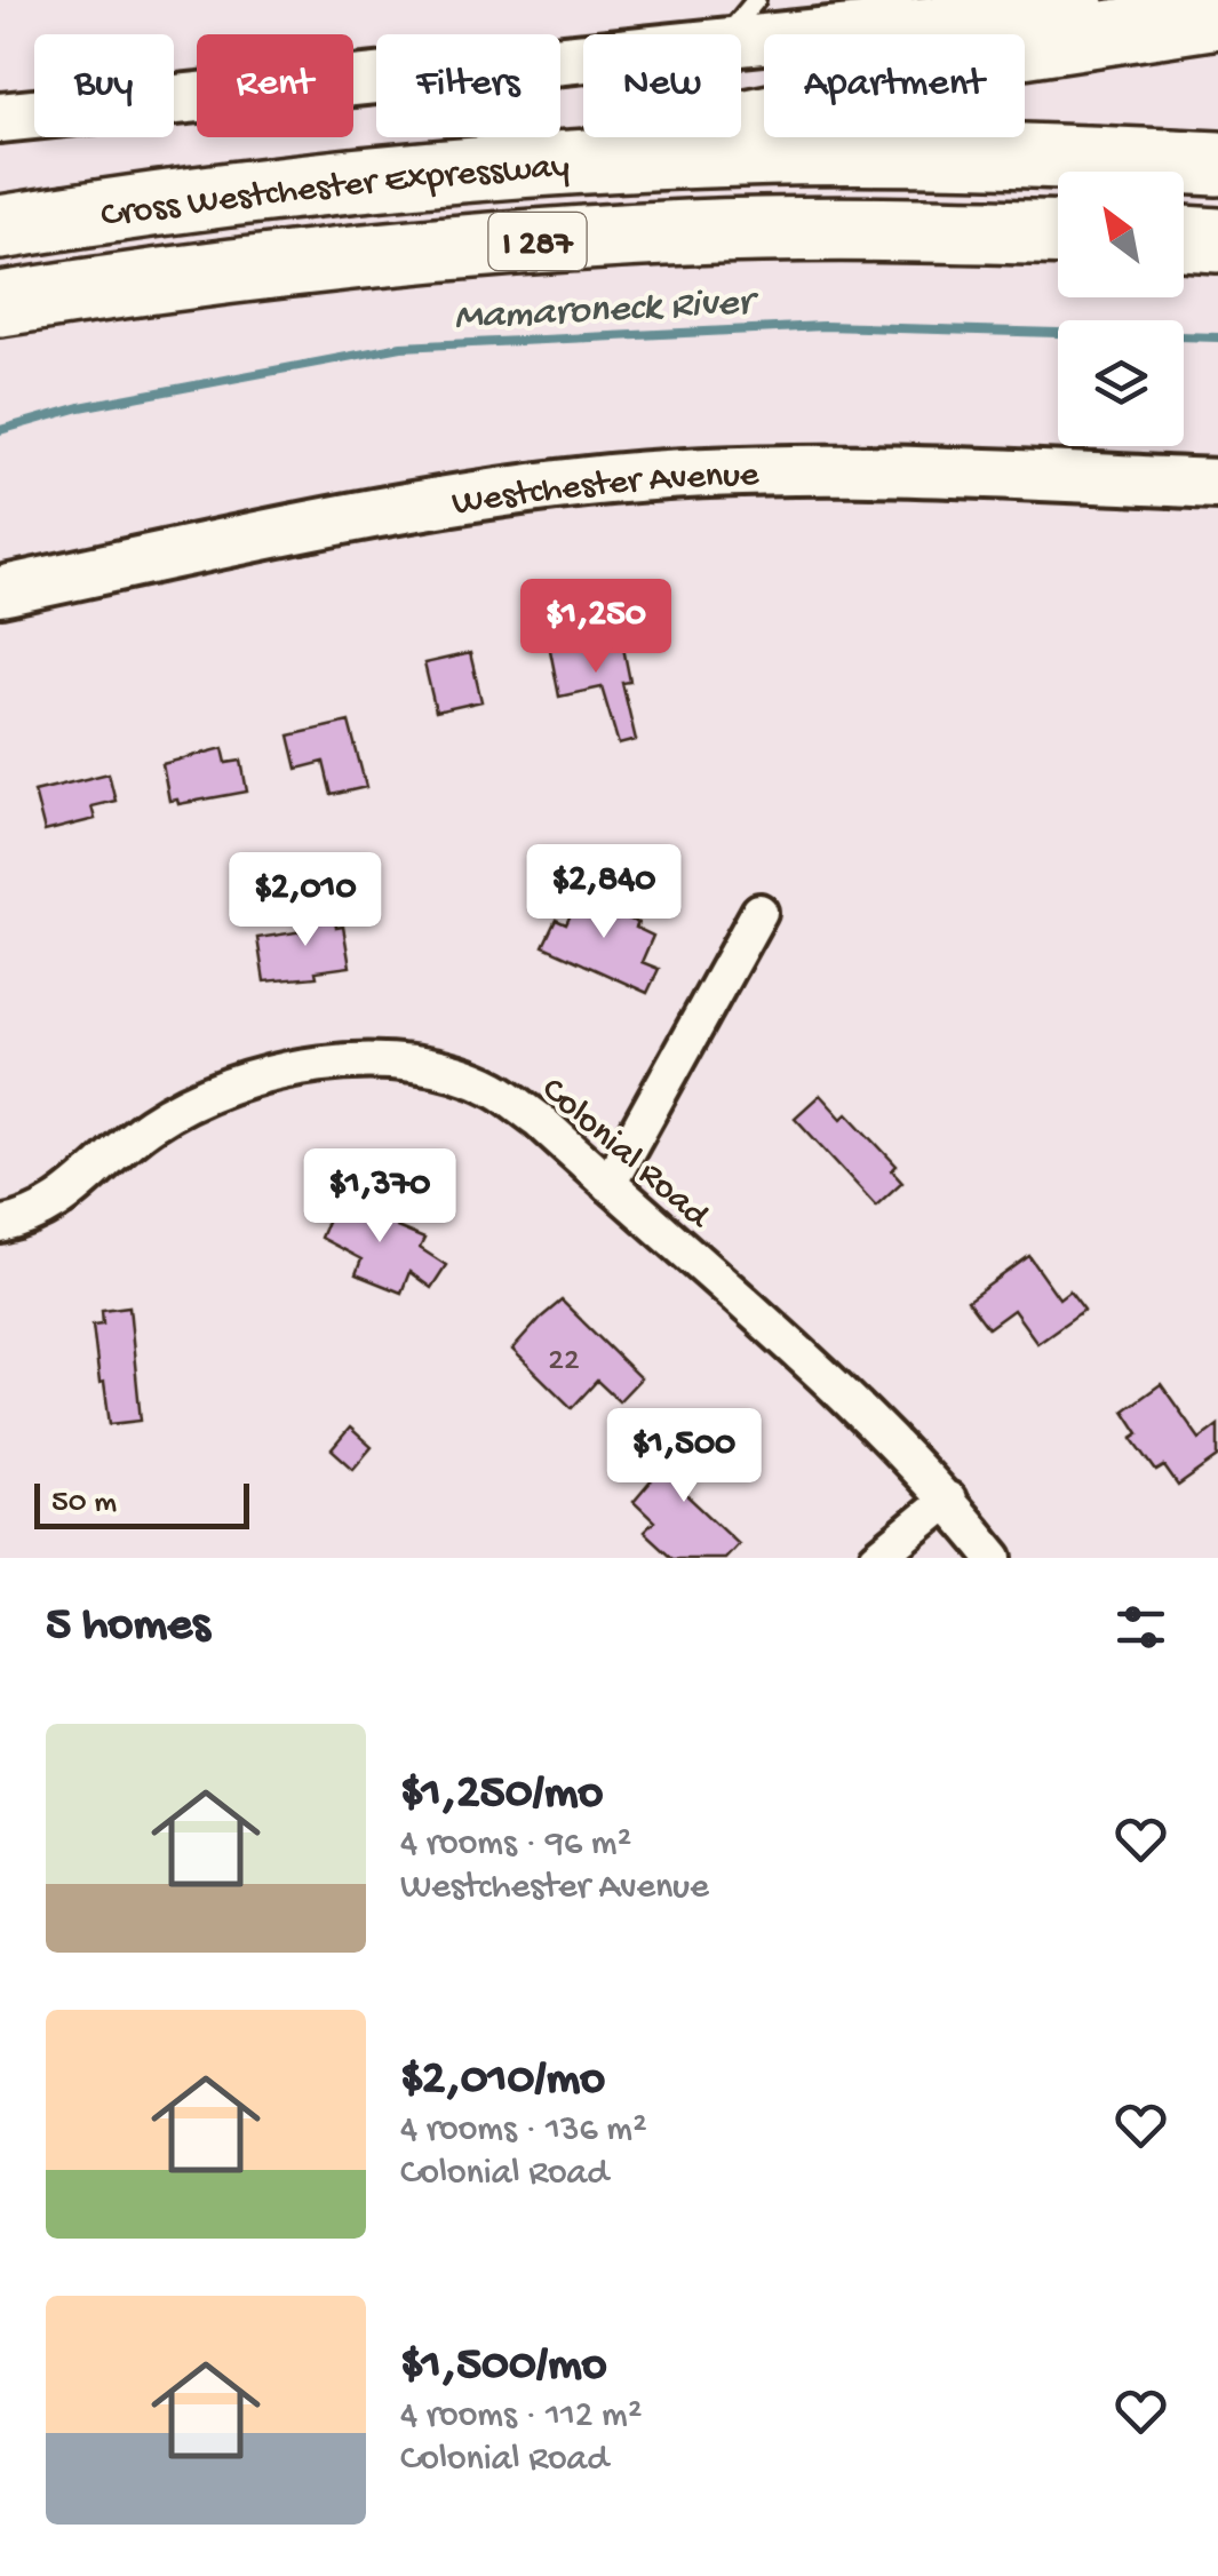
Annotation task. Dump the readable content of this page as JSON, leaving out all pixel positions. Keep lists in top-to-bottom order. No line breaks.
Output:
{"streets":{"highway":["Cross Westchester Expressway","I 287"],"main road":["Westchester Avenue"],"street":["Colonial Road"]},"water":["Mamaroneck River"],"house_numbers":["22"],"scale_bar":"50 m","north":"top left","page":{"chip":["Buy","Rent","Filters","New","Apartment"],"price":["$1,250","$2,840","$2,010","$1,370","$1,500"],"scale":"50 m","heading":"5 homes","list":[{"name":"$1,250/mo","note":"4 rooms · 96 m² · Westchester Avenue"},{"name":"$2,010/mo","note":"4 rooms · 136 m² · Colonial Road"},{"name":"$1,500/mo","note":"4 rooms · 112 m² · Colonial Road"}]}}
